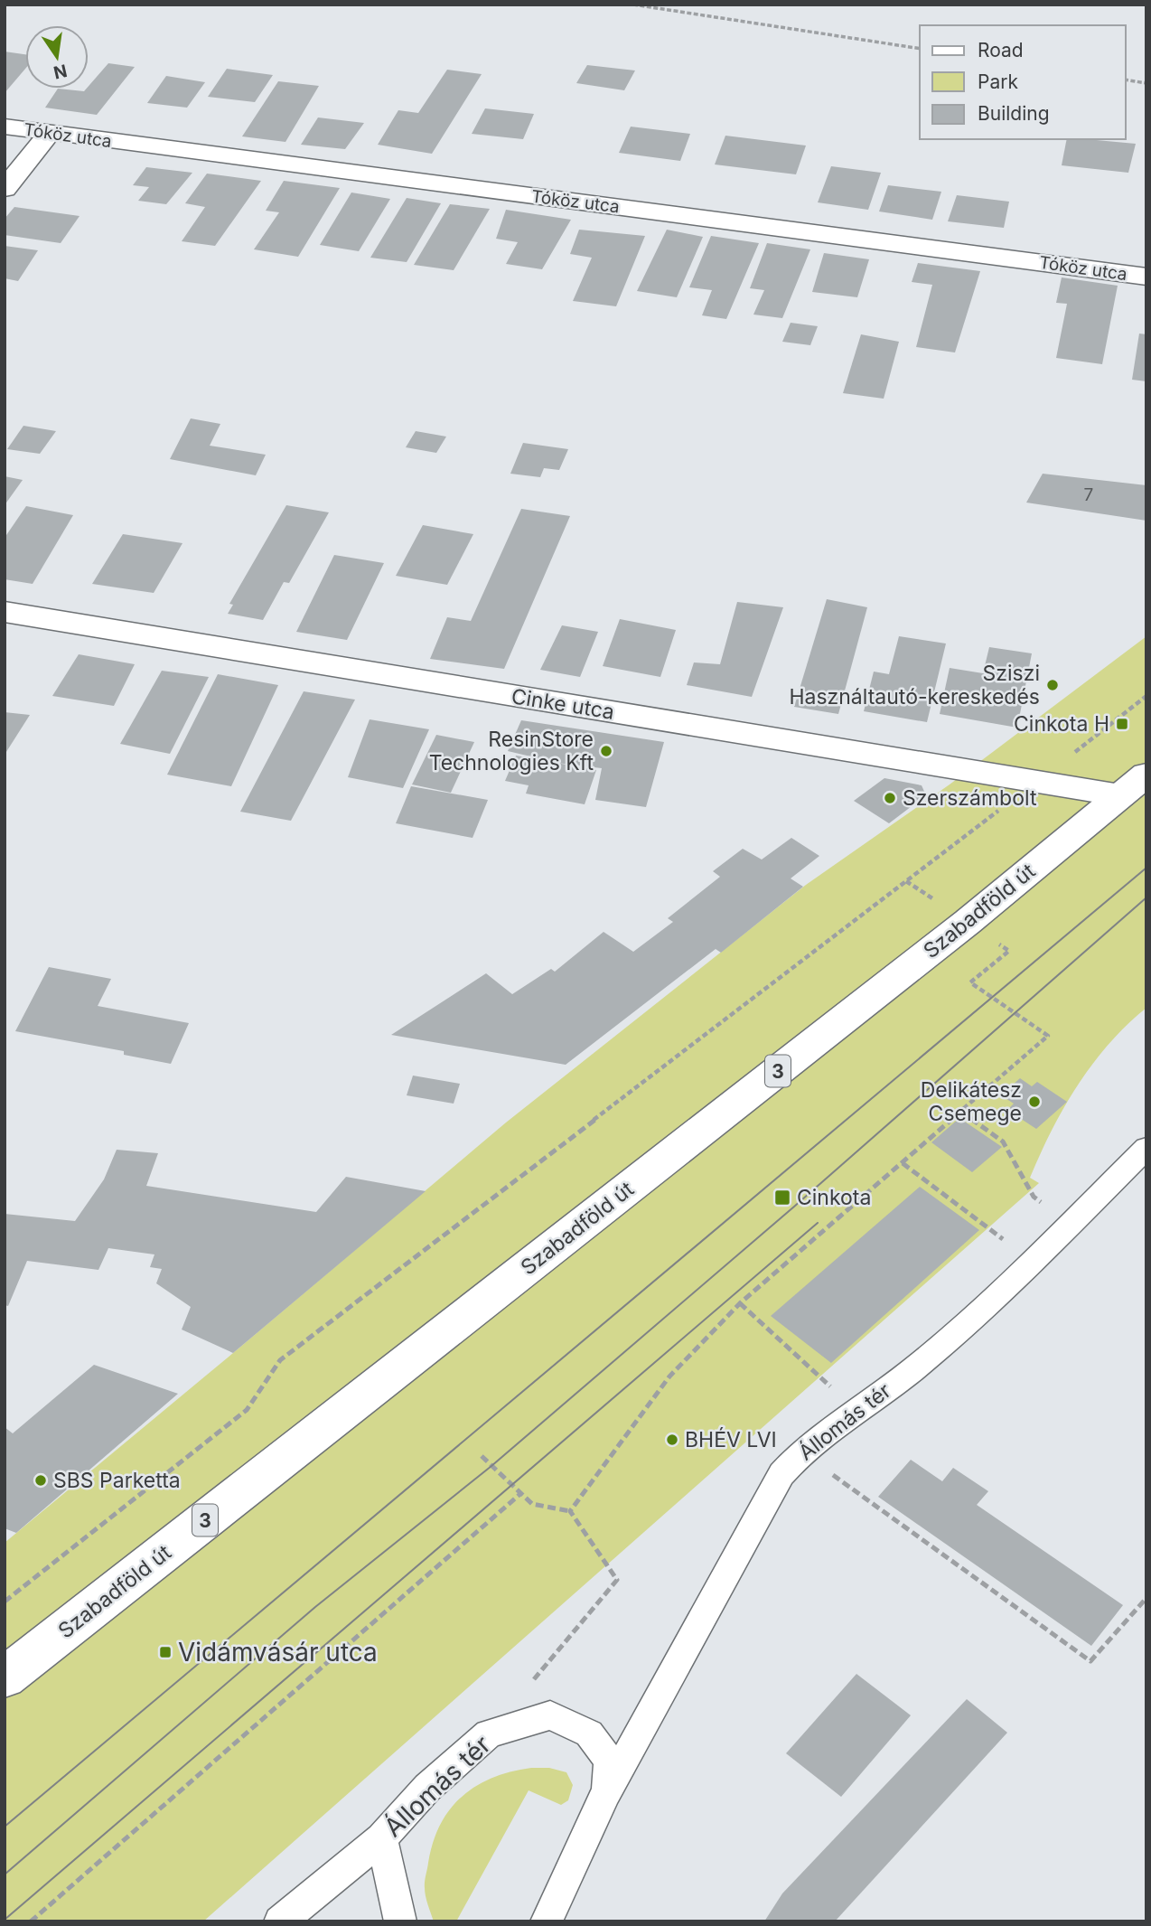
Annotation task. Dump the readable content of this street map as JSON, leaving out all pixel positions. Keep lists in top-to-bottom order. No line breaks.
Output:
{"streets":{"street":["Tóköz utca","Cinke utca","Szabadföld út","3"],"lane":["Állomás tér"]},"crossings":[["Cinke utca","Szabadföld út"]],"places":{"other":["Sziszi Használtautó-kereskedés","ResinStore Technologies Kft","Szerszámbolt","Delikátesz Csemege","BHÉV LVI","SBS Parketta"],"transit":["Cinkota H","Cinkota","Vidámvásár utca"]},"house_numbers":["7"],"legend":["Road","Park","Building"],"north":"bottom"}
